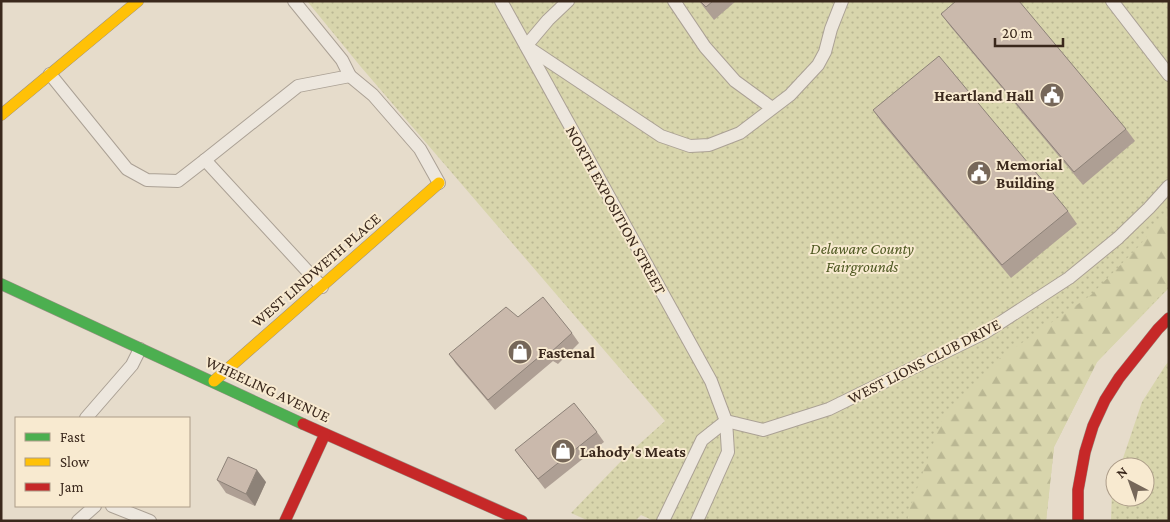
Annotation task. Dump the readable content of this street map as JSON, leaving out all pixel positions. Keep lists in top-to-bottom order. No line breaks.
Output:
{"streets":{"street":["WEST LINDWETH PLACE","WHEELING AVENUE"],"lane":["NORTH EXPOSITION STREET","WEST LIONS CLUB DRIVE"]},"crossings":[["NORTH EXPOSITION STREET","WEST LIONS CLUB DRIVE"],["WEST LINDWETH PLACE","WHEELING AVENUE"]],"parks":["Delaware County Fairgrounds"],"places":{"public building":["Heartland Hall","Memorial Building"],"shop":["Fastenal","Lahody's Meats"]},"legend":["Fast","Slow","Jam"],"scale_bar":"20 m","north":"top left"}
